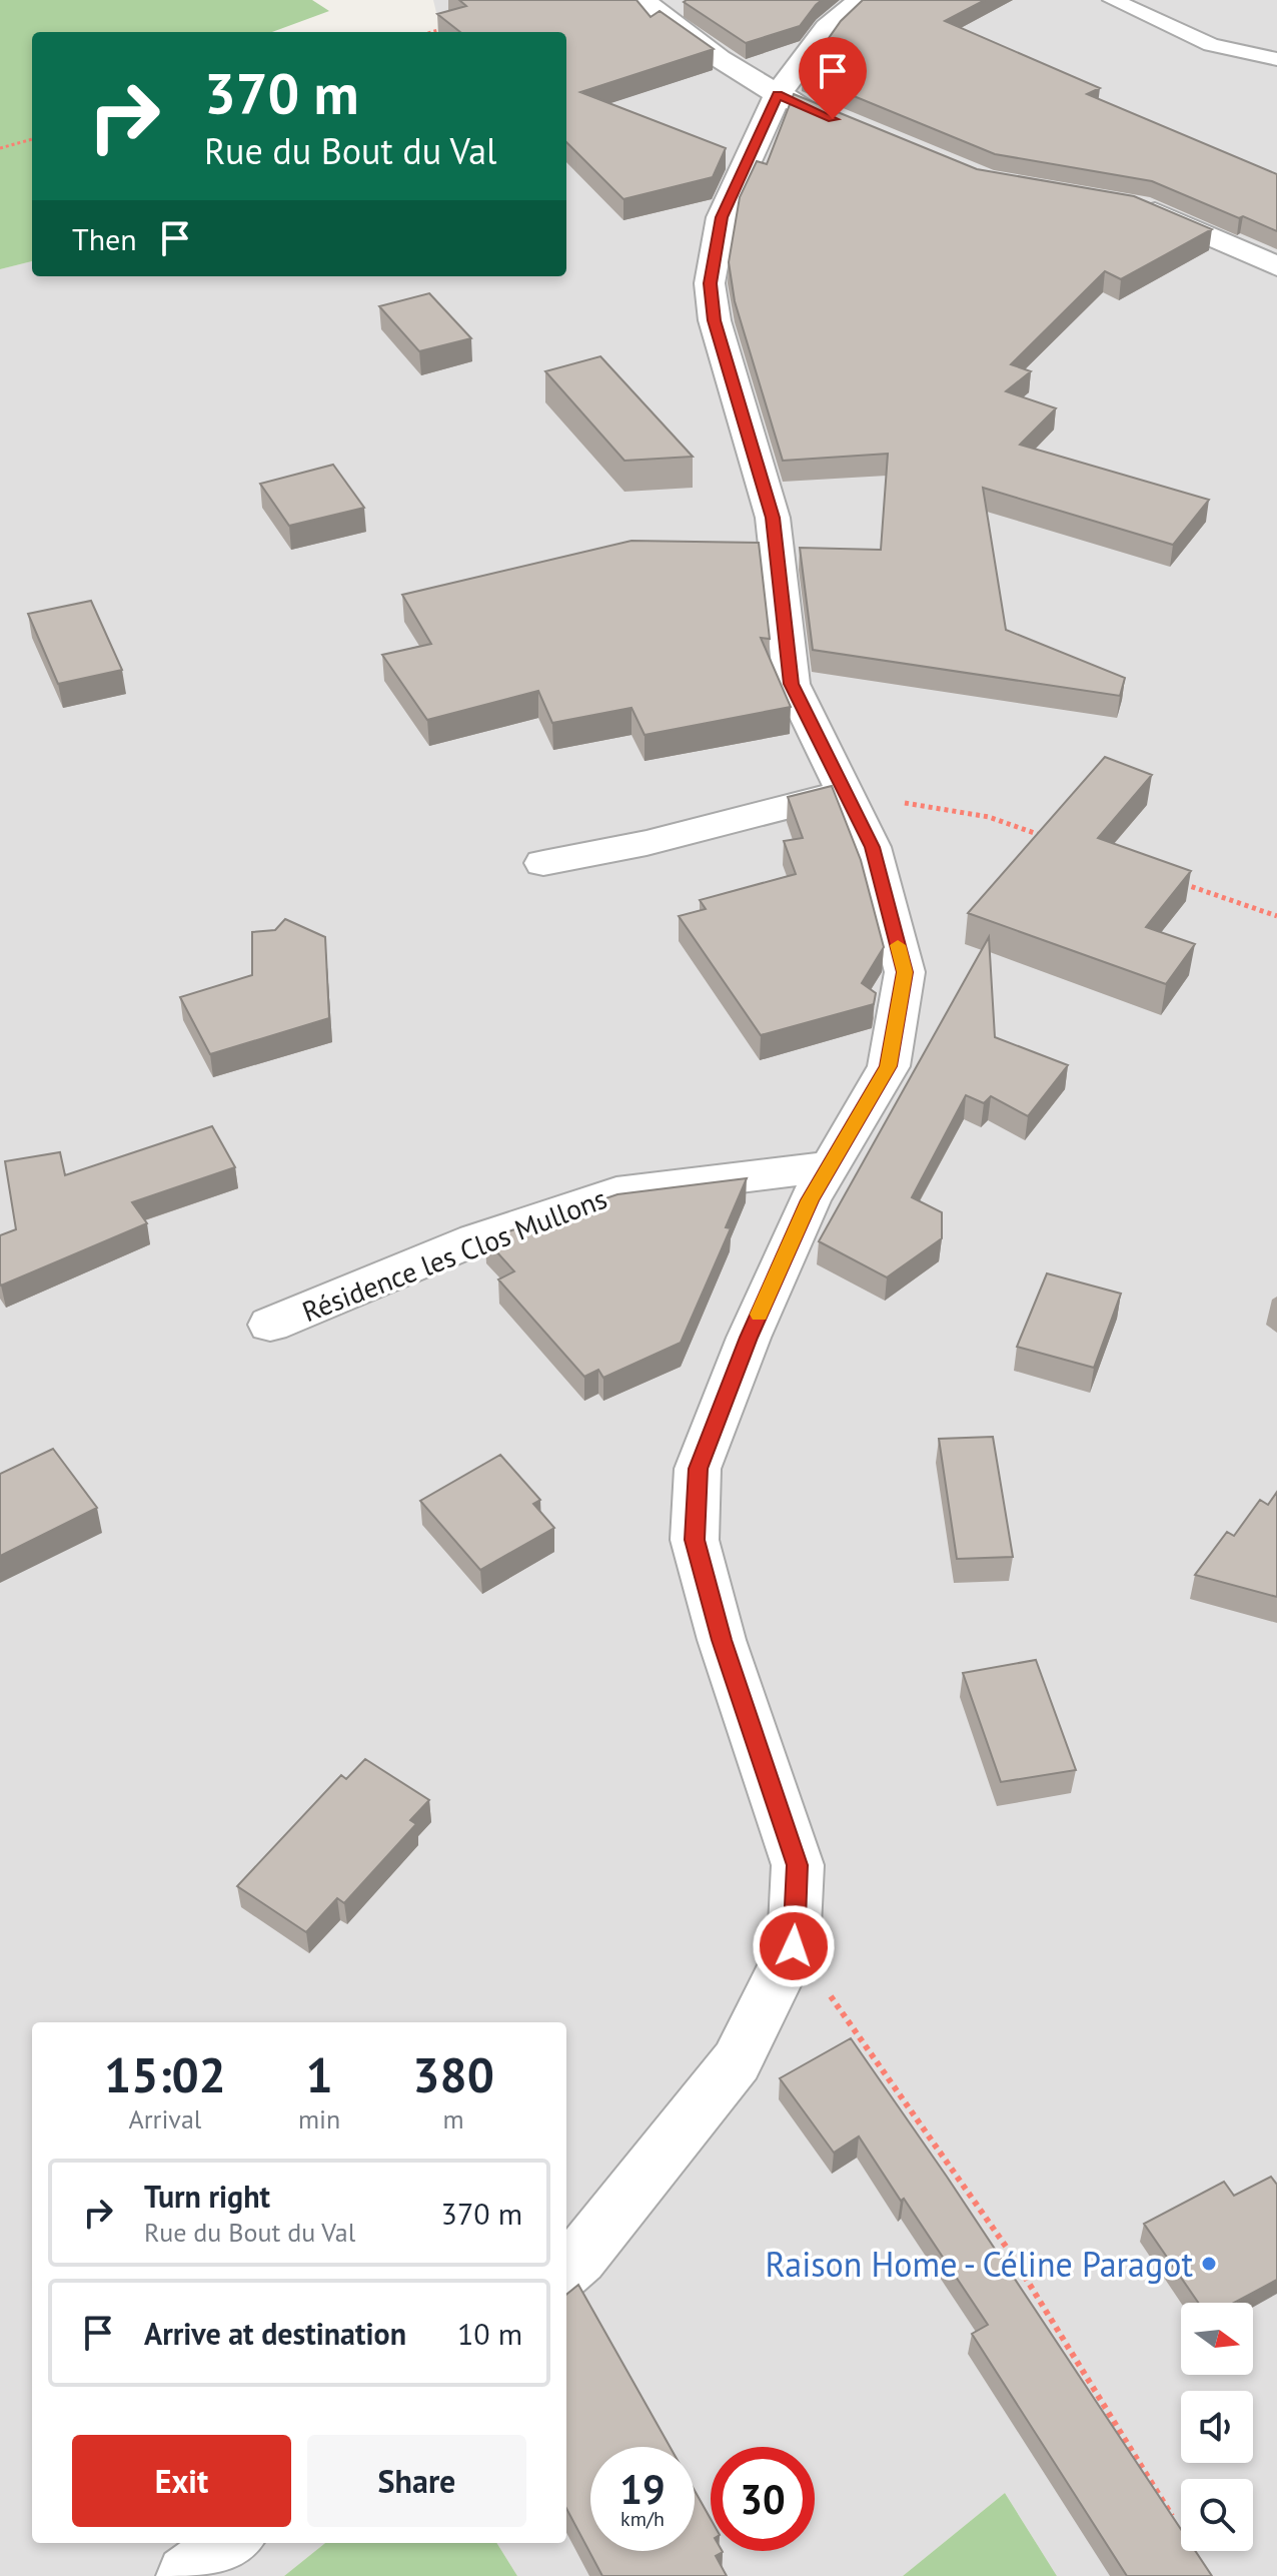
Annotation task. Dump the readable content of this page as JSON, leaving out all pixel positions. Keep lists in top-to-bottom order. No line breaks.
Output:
{"streets":{"street":["Résidence les Clos Mullons"]},"places":["Raison Home - Céline Paragot"],"north":"right","page":{"turn":["370 m","Rue du Bout du Val"],"then":"Then","eta":["15:02","Arrival","1","min","380","m"],"list":[{"name":"Turn right","note":"Rue du Bout du Val","value":"370 m"},{"name":"Arrive at destination","value":"10 m"}],"buttons":["Exit","Share"],"speed":"19 km/h","limit":"30"}}
